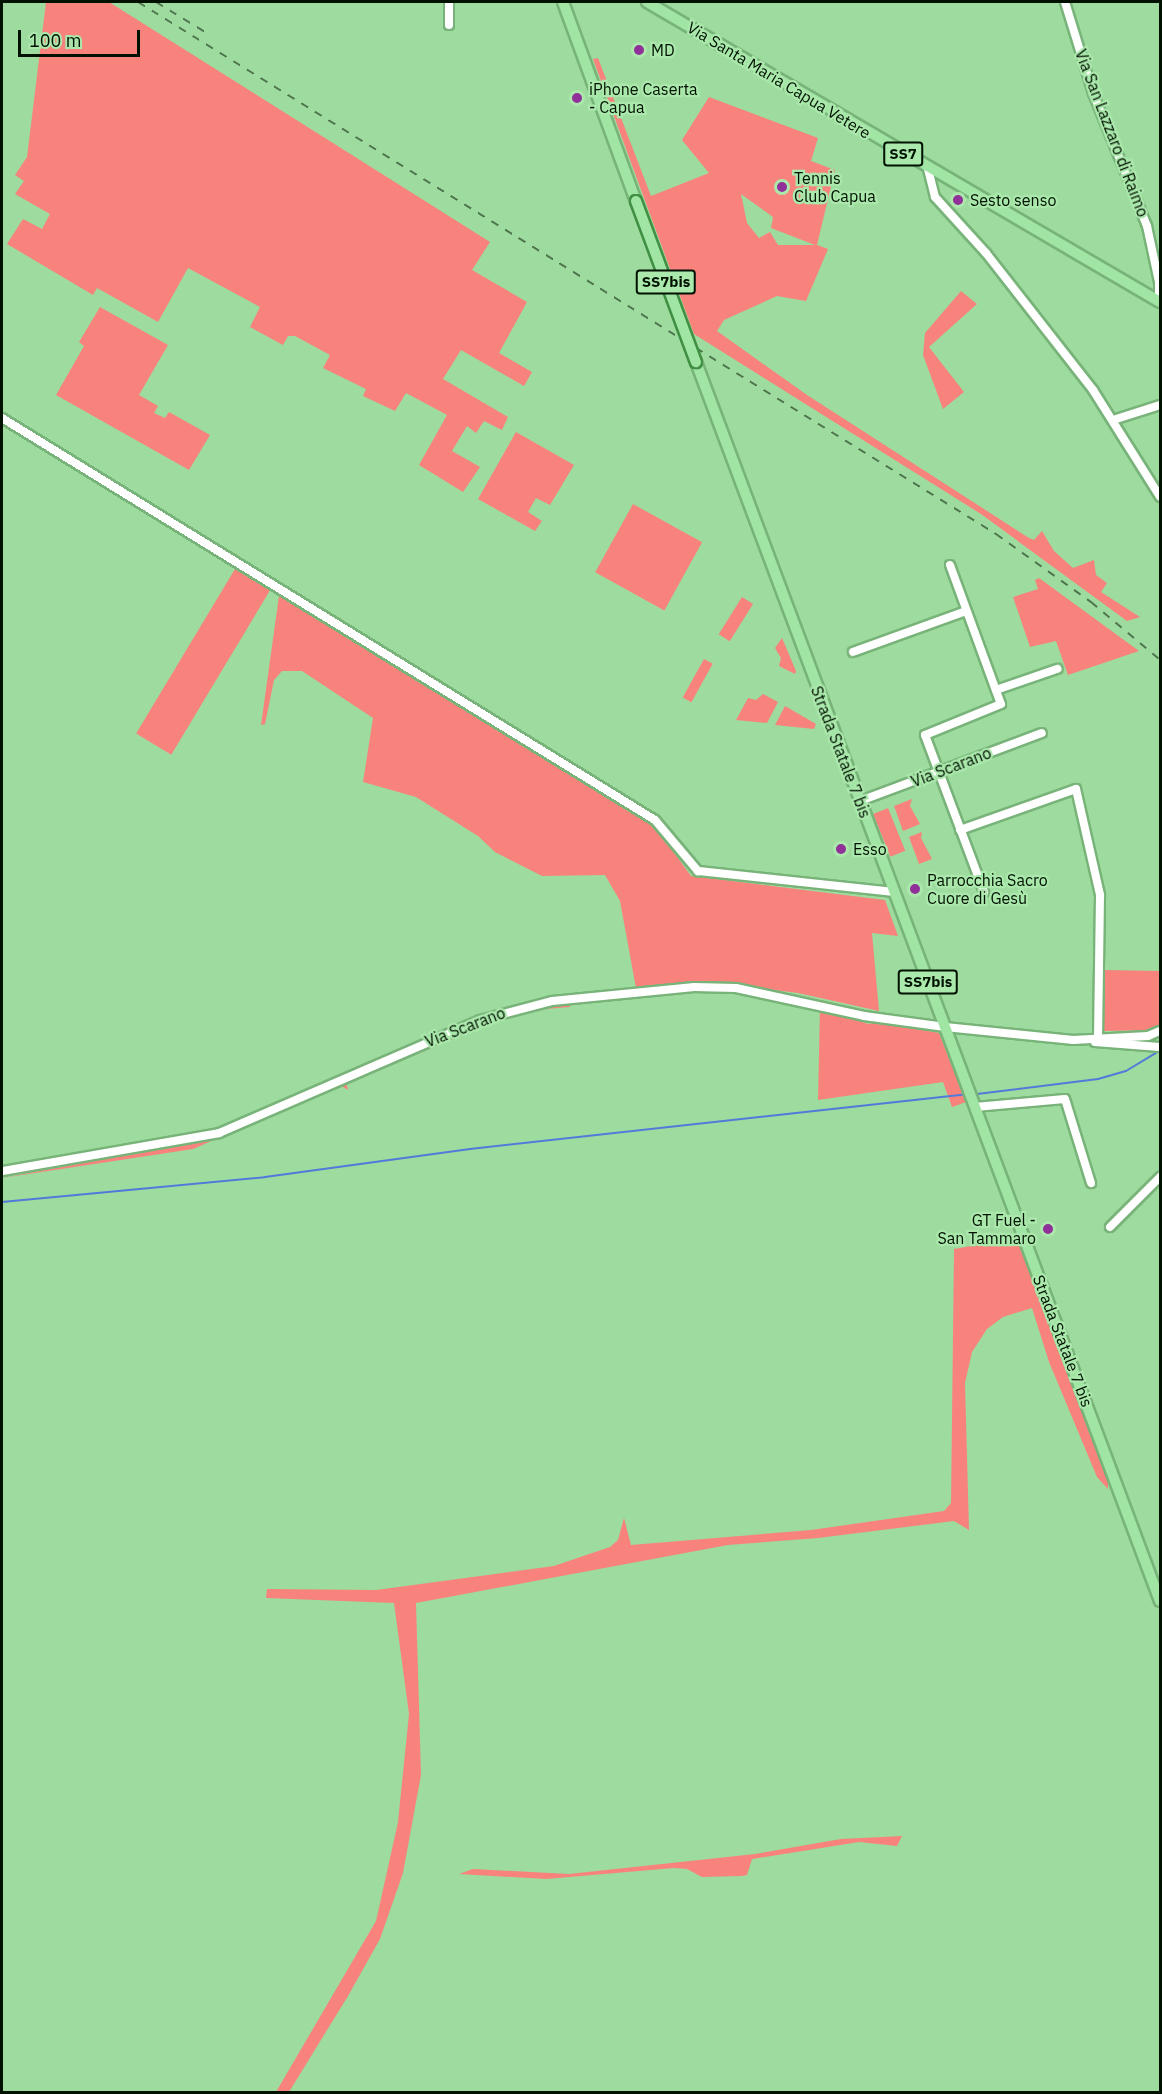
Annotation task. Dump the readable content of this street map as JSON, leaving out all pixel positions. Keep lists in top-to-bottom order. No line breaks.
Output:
{"streets":{"main road":["Via Santa Maria Capua Vetere","SS7","SS7bis","Strada Statale 7 bis"],"street":["Via San Lazzaro di Raimo","Via Scarano"]},"crossings":[["Via Santa Maria Capua Vetere","Via San Lazzaro di Raimo"],["Strada Statale 7 bis","Via Scarano"]],"places":["MD","iPhone Caserta - Capua","Tennis Club Capua","Sesto senso","Esso","Parrocchia Sacro Cuore di Gesù","GT Fuel - San Tammaro"],"scale_bar":"100 m"}
